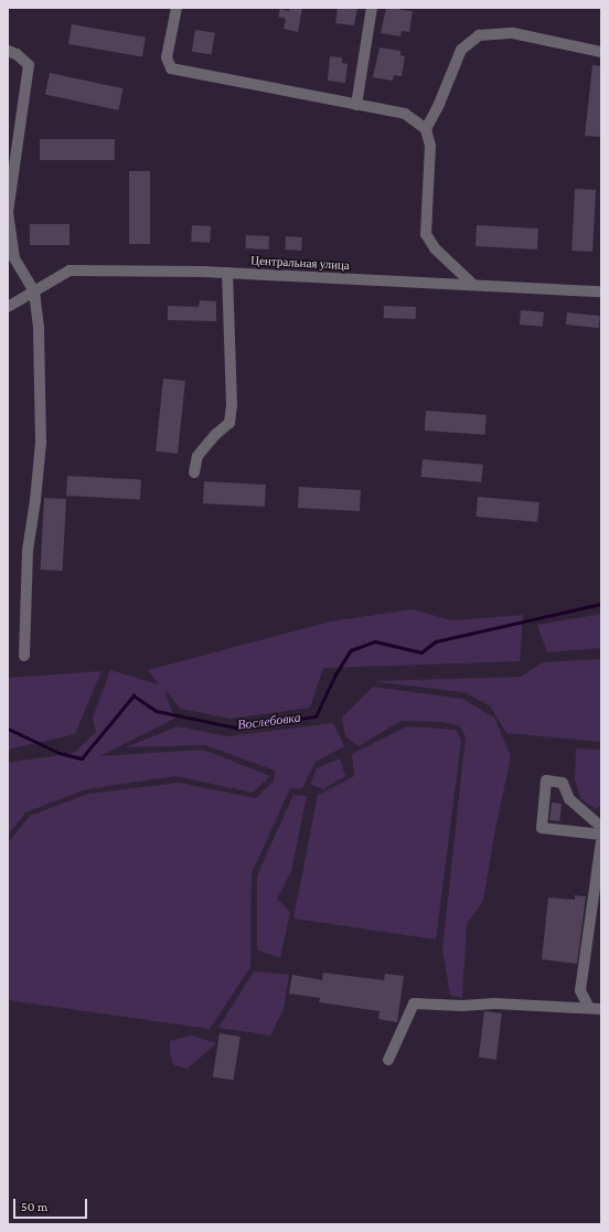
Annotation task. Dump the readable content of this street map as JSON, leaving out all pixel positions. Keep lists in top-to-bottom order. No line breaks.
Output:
{"streets":{"street":["Центральная улица"]},"water":["Вослебовка"],"scale_bar":"50 m"}
